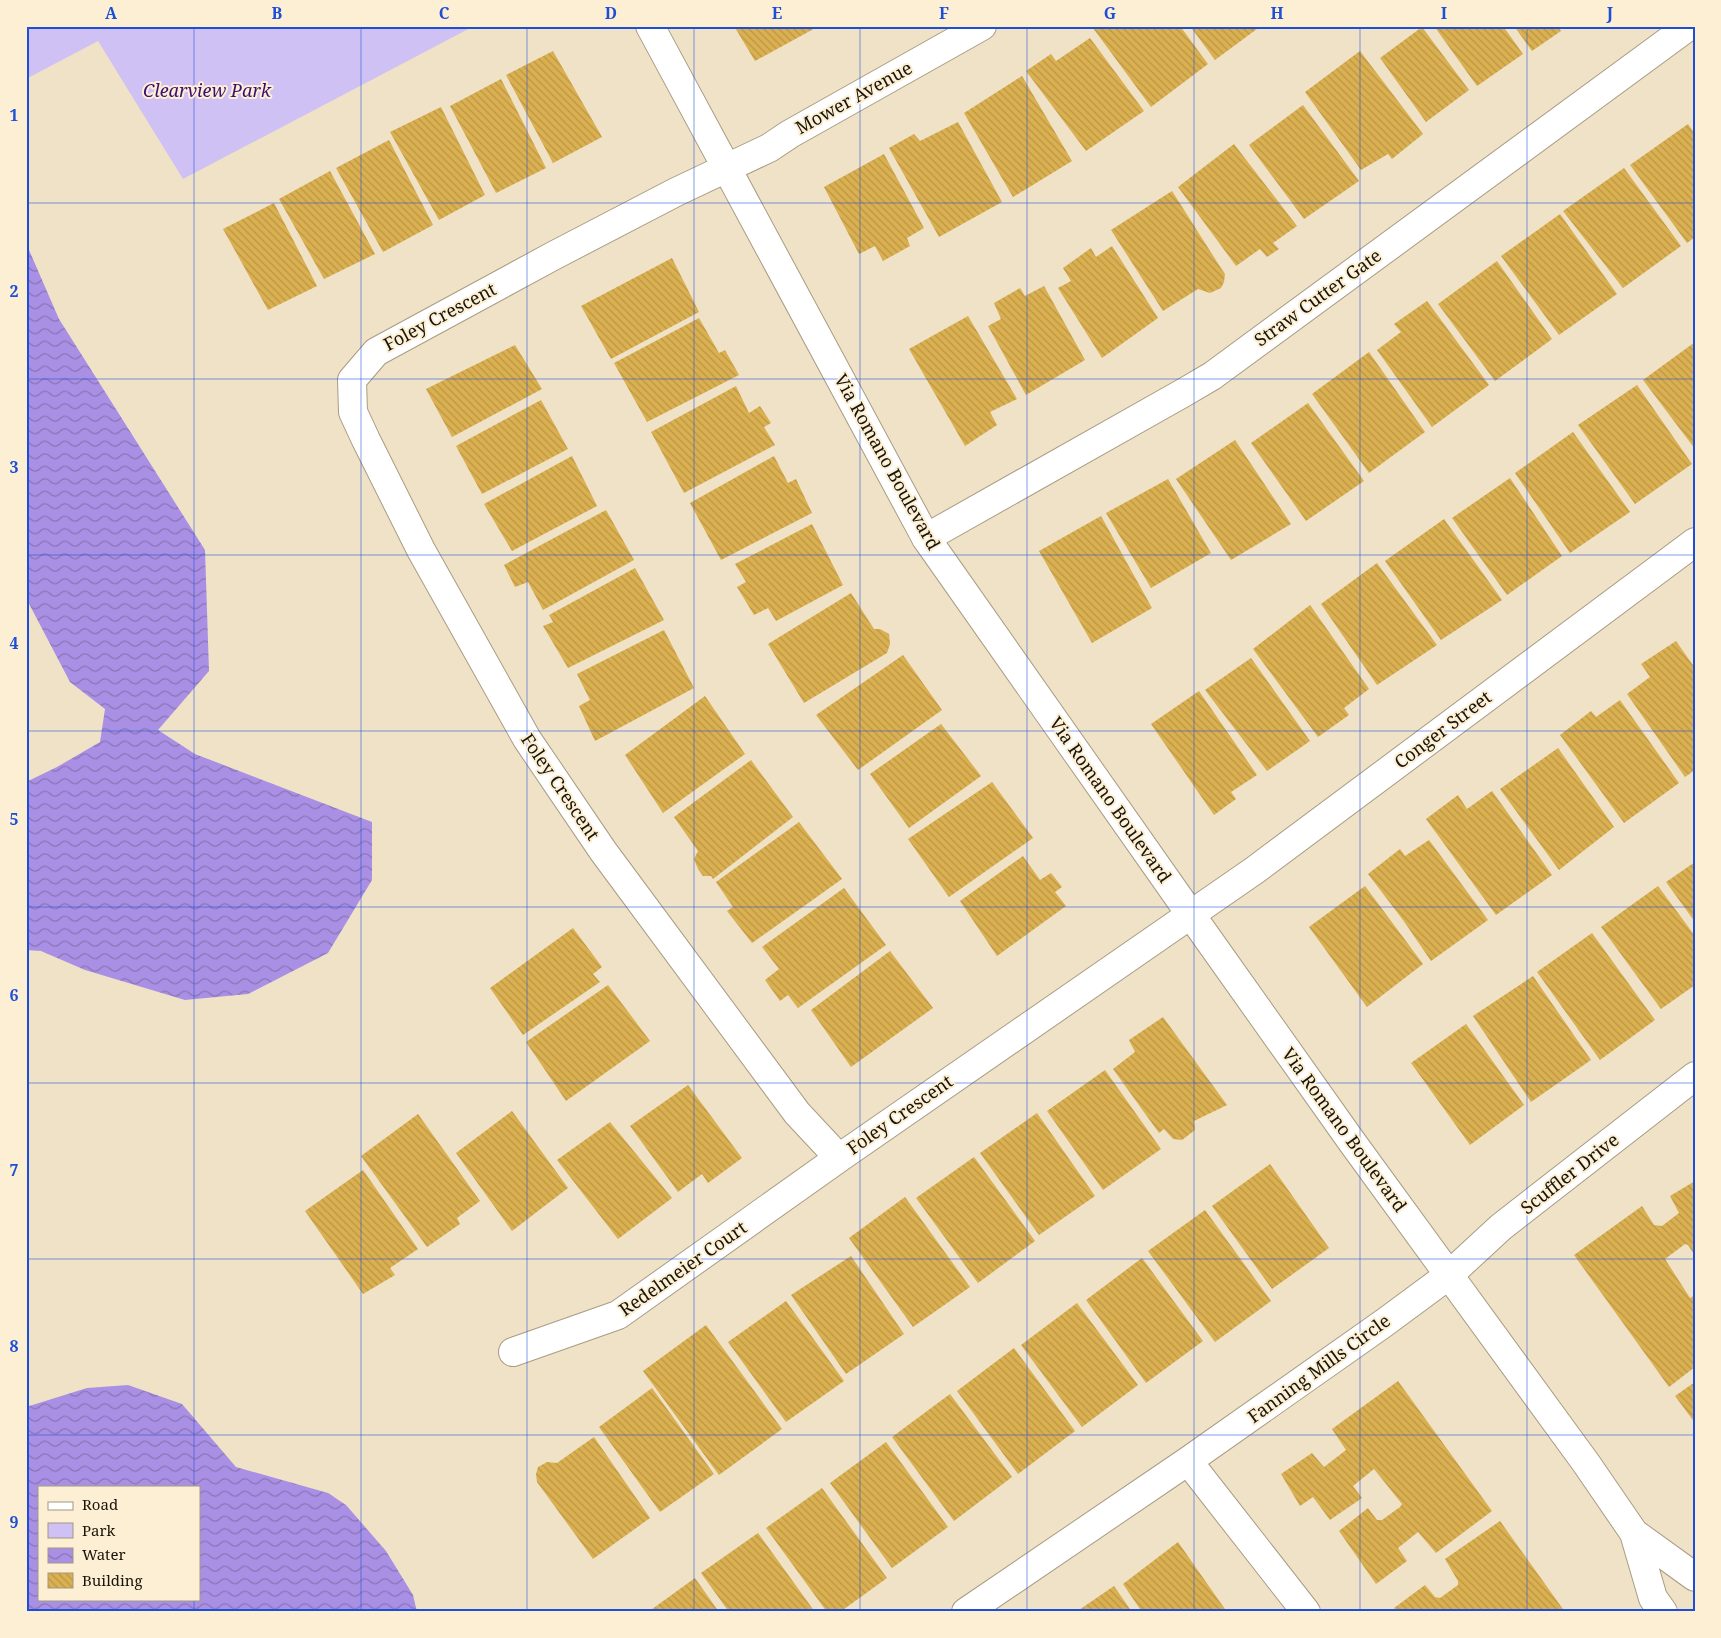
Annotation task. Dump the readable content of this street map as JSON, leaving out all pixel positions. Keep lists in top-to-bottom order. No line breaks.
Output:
{"streets":{"street":["Mower Avenue","Straw Cutter Gate","Foley Crescent","Via Romano Boulevard","Conger Street","Scuffler Drive","Redelmeier Court","Fanning Mills Circle"]},"crossings":[["Mower Avenue","Foley Crescent"],["Mower Avenue","Via Romano Boulevard"],["Straw Cutter Gate","Via Romano Boulevard"],["Foley Crescent","Via Romano Boulevard"],["Foley Crescent","Conger Street"],["Foley Crescent","Redelmeier Court"],["Via Romano Boulevard","Conger Street"],["Via Romano Boulevard","Scuffler Drive"],["Via Romano Boulevard","Fanning Mills Circle"],["Scuffler Drive","Fanning Mills Circle"]],"parks":["Clearview Park"],"legend":["Road","Park","Water","Building"],"grid":{"columns":["A","B","C","D","E","F","G","H","I","J"],"rows":["1","2","3","4","5","6","7","8","9"]}}
